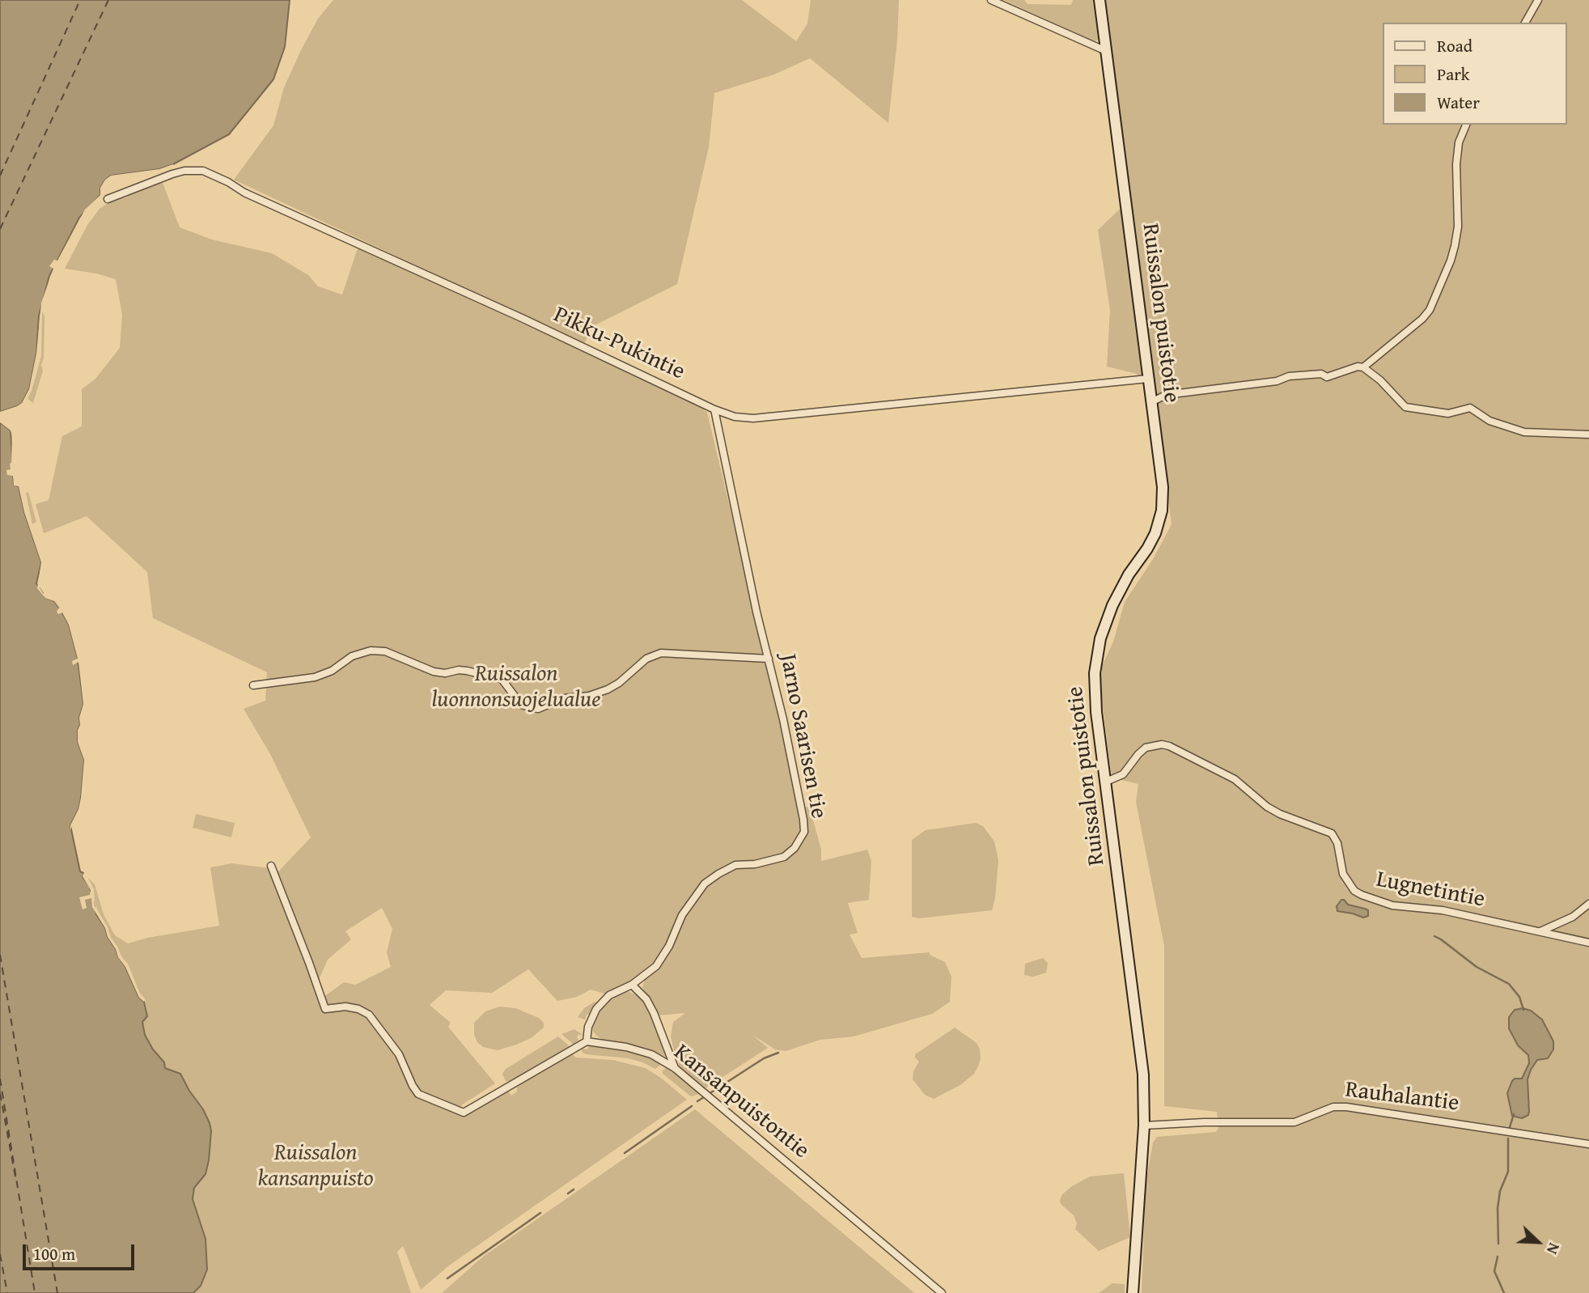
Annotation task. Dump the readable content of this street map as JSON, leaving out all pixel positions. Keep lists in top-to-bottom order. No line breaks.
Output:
{"streets":{"street":["Ruissalon puistotie","Pikku-Pukintie","Jarno Saarisen tie","Lugnetintie","Rauhalantie","Kansanpuistontie"]},"crossings":[["Ruissalon puistotie","Pikku-Pukintie"],["Ruissalon puistotie","Lugnetintie"],["Ruissalon puistotie","Rauhalantie"],["Pikku-Pukintie","Jarno Saarisen tie"],["Jarno Saarisen tie","Kansanpuistontie"]],"parks":["Ruissalon luonnonsuojelualue","Ruissalon kansanpuisto"],"legend":["Road","Park","Water"],"scale_bar":"100 m","north":"bottom right"}
